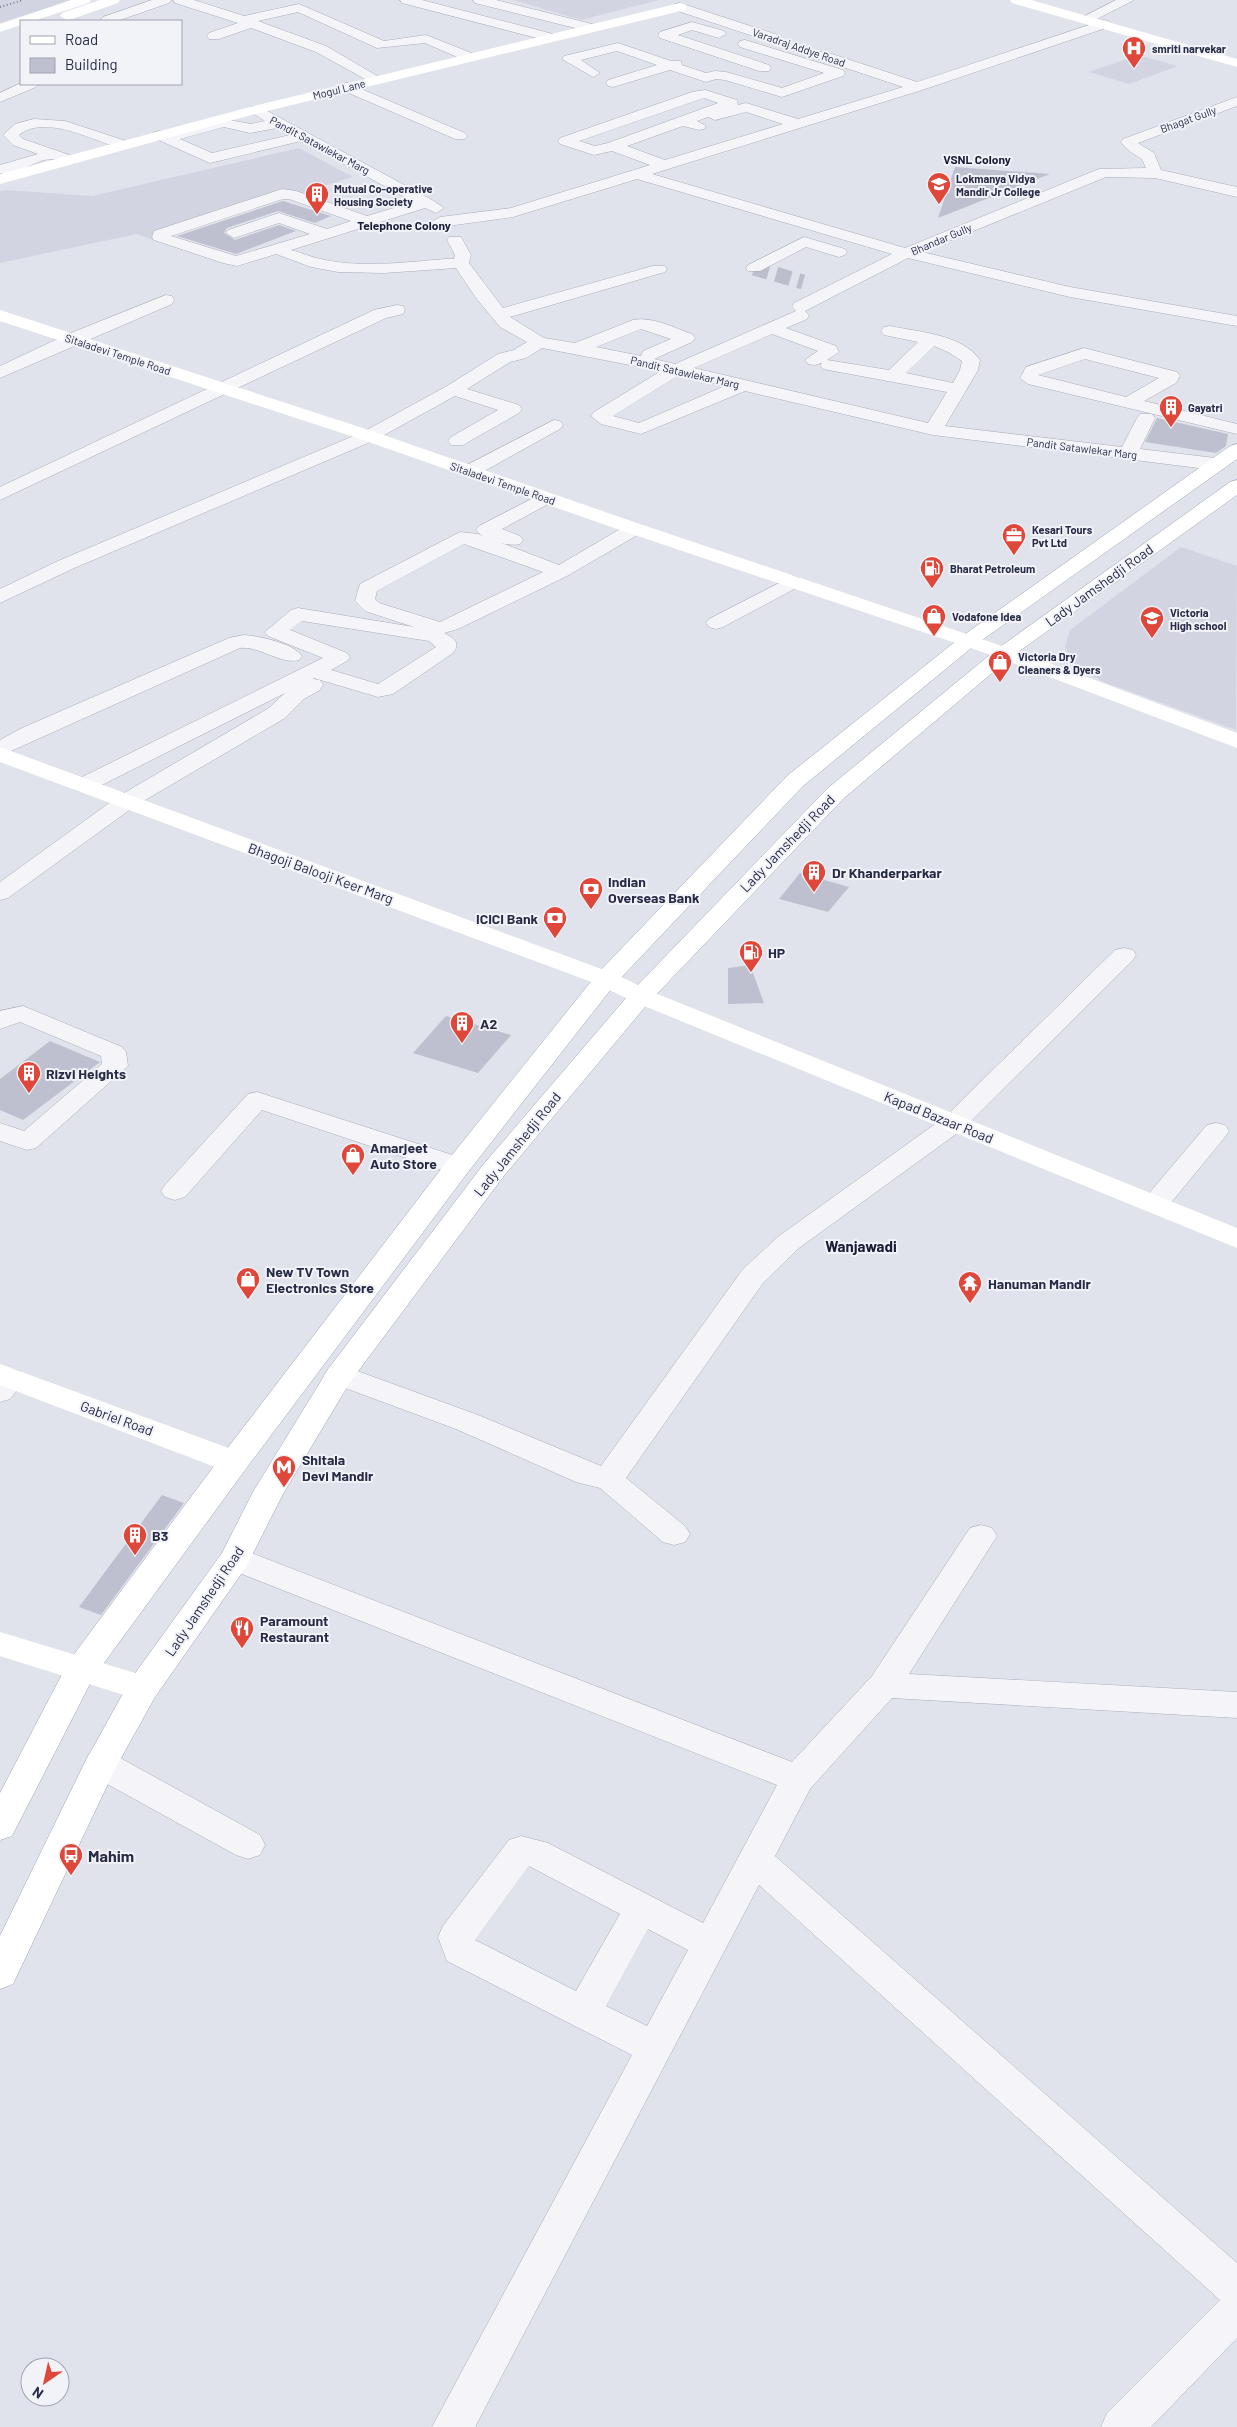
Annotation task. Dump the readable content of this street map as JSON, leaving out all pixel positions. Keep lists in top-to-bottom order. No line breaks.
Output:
{"streets":{"main road":["Mogul Lane","Sitaladevi Temple Road","Lady Jamshedji Road","Bhagoji Balooji Keer Marg","Kapad Bazaar Road","Gabriel Road"],"street":["Varadraj Addye Road","Bhagat Gully","Pandit Satawlekar Marg","Bhandar Gully"]},"crossings":[["Varadraj Addye Road","Mogul Lane"],["Mogul Lane","Pandit Satawlekar Marg"],["Bhagat Gully","Bhandar Gully"],["Sitaladevi Temple Road","Lady Jamshedji Road"],["Lady Jamshedji Road","Bhagoji Balooji Keer Marg"],["Lady Jamshedji Road","Kapad Bazaar Road"],["Bhagoji Balooji Keer Marg","Kapad Bazaar Road"]],"districts":["VSNL Colony","Telephone Colony","Wanjawadi"],"places":{"hospital":["smriti narvekar"],"school or university":["Lokmanya Vidya Mandir Jr College","Victoria High school"],"building":["Mutual Co-operative Housing Society","Gayatri","Dr Khanderparkar","A2","Rizvi Heights","B3"],"office":["Kesari Tours Pvt Ltd"],"fuel station":["Bharat Petroleum","HP"],"shop":["Vodafone Idea","Victoria Dry Cleaners & Dyers","Amarjeet Auto Store","New TV Town Electronics Store"],"bank":["Indian Overseas Bank","ICICI Bank"],"temple":["Hanuman Mandir"],"metro station":["Shitala Devi Mandir"],"restaurant":["Paramount Restaurant"],"bus stop":["Mahim"]},"legend":["Road","Building"],"north":"bottom left"}
